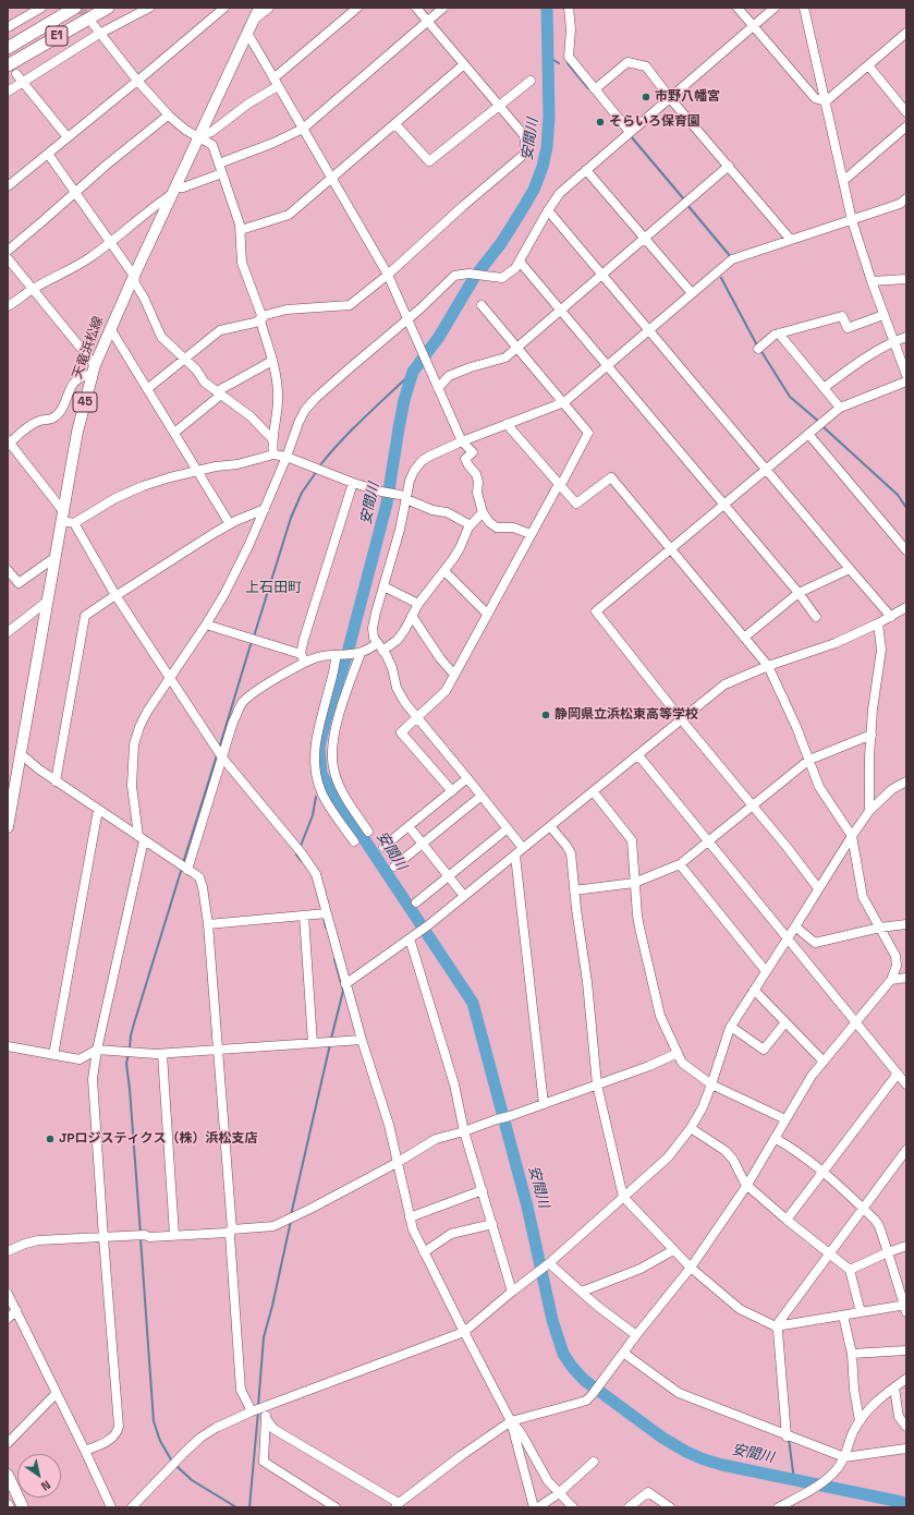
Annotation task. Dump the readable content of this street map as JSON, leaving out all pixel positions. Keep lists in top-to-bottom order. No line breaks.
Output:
{"streets":{"highway":["E1"],"main road":["天竜浜松線","45"]},"districts":["上石田町"],"water":["安間川"],"places":["市野八幡宮","そらいろ保育園","静岡県立浜松東高等学校","JPロジスティクス（株）浜松支店"],"north":"bottom right"}
